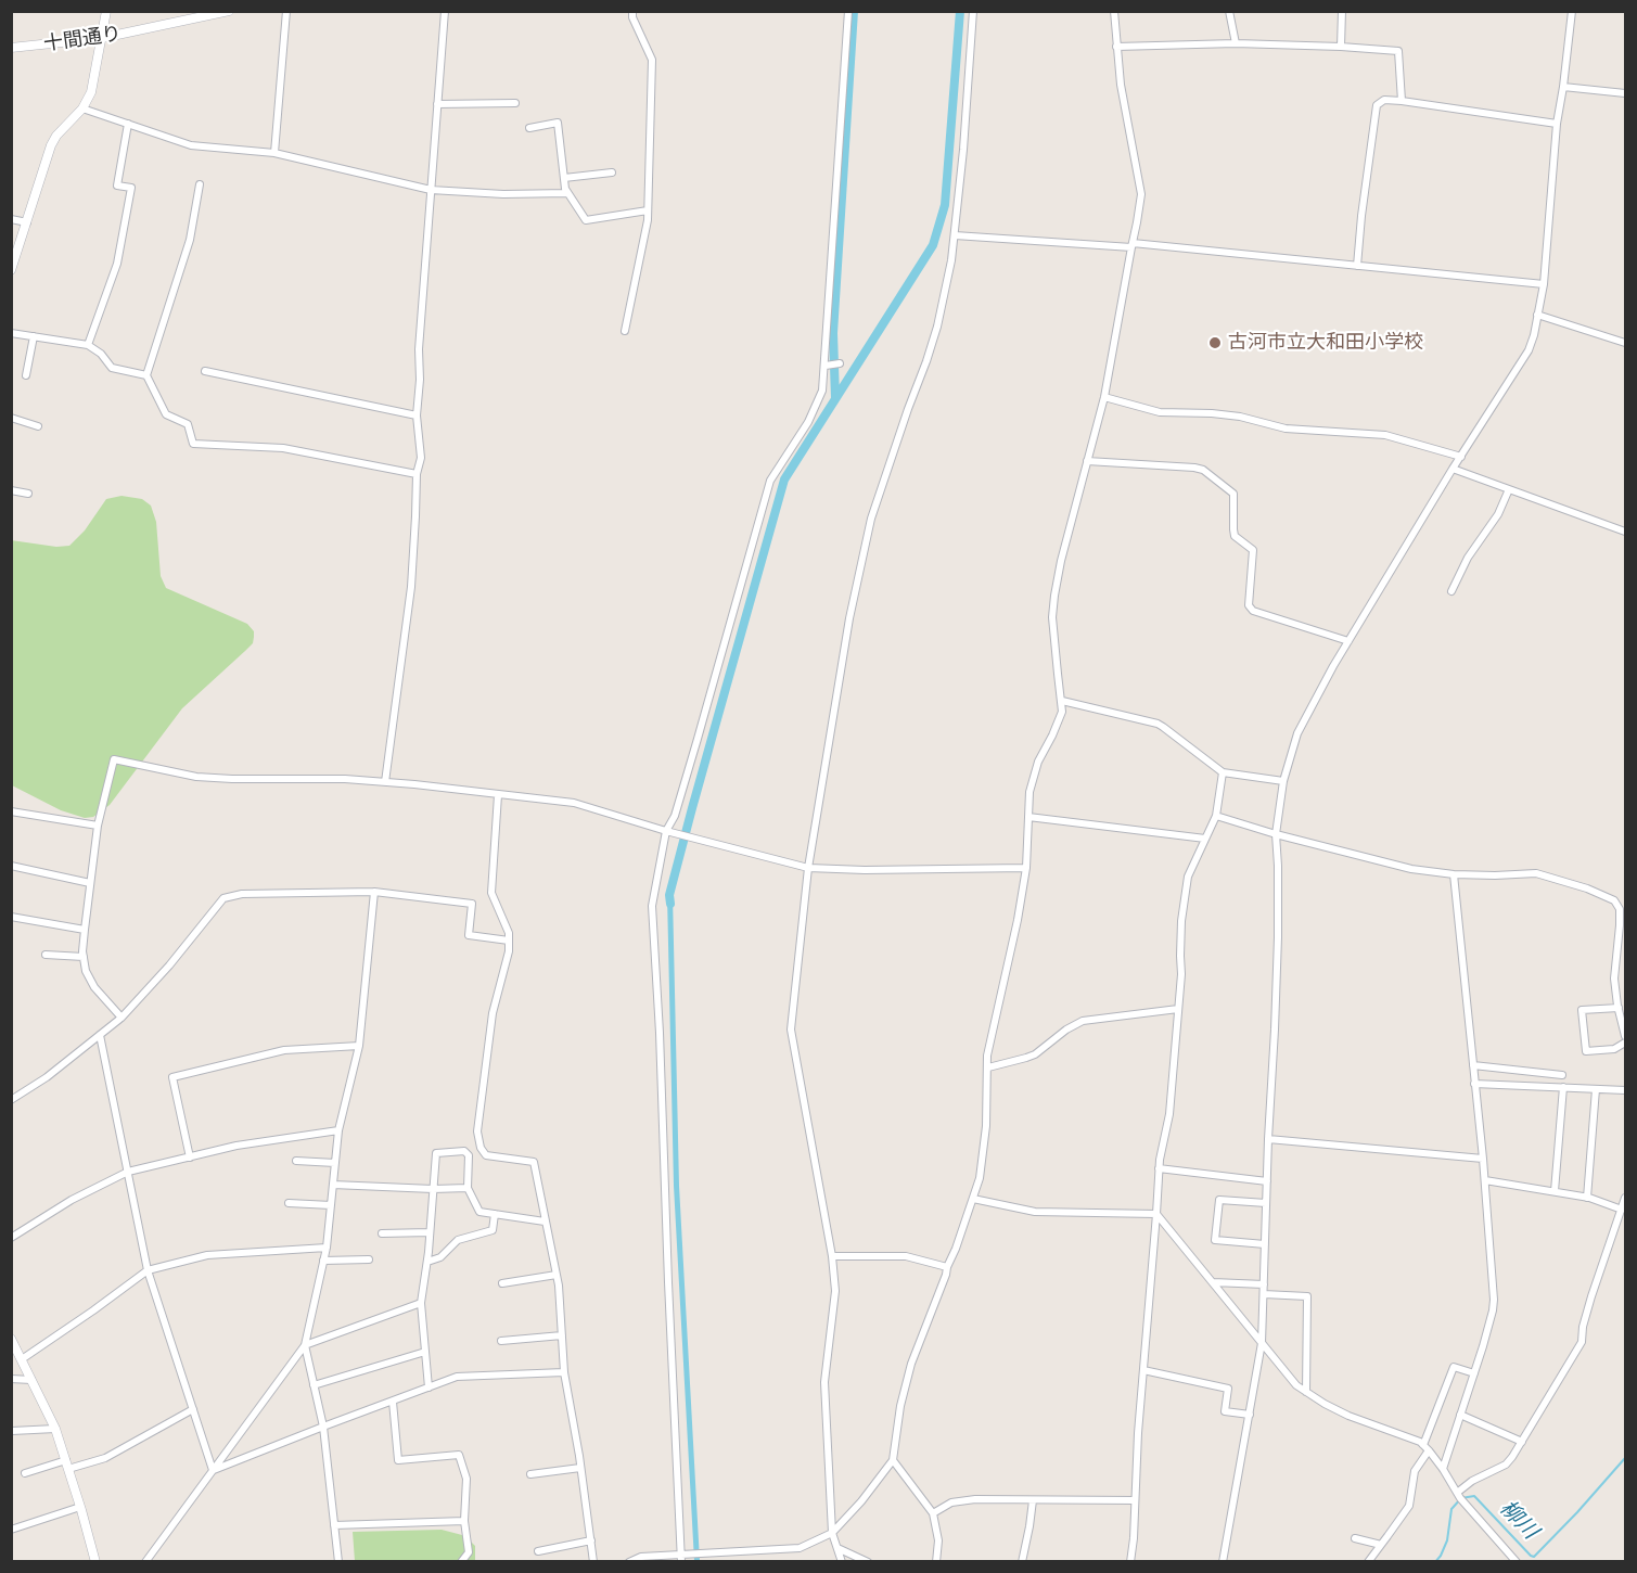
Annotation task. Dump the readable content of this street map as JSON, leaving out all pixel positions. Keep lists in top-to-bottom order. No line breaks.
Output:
{"streets":{"street":["十間通り"]},"water":["柳川"],"places":["古河市立大和田小学校"]}
